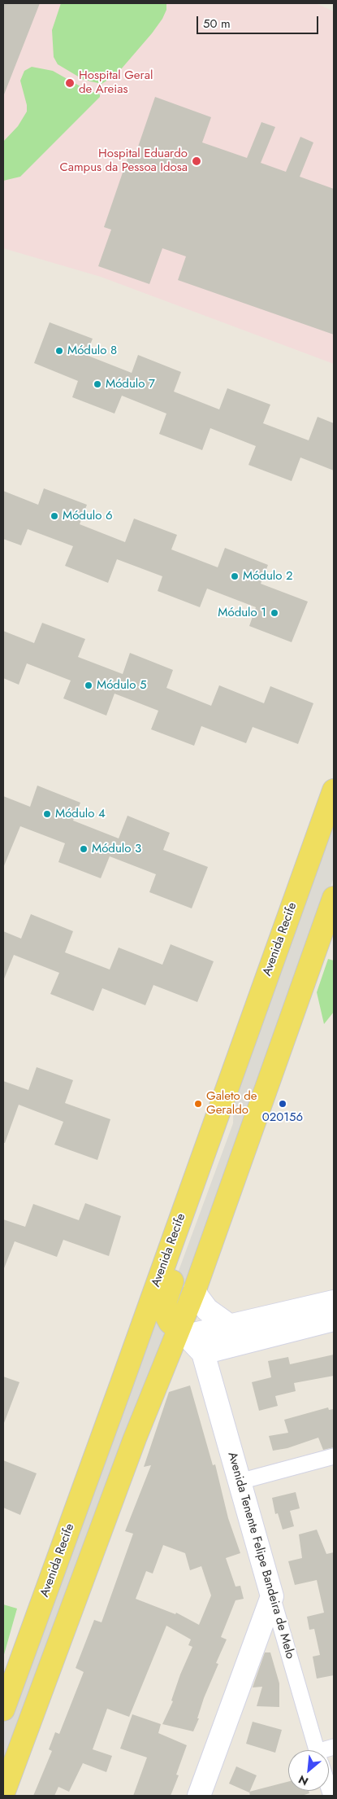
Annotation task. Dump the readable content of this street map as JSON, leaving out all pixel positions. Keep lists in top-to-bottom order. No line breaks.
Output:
{"streets":{"main road":["Avenida Recife"],"street":["Avenida Tenente Felipe Bandeira de Melo"]},"places":["Hospital Geral de Areias","Hospital Eduardo Campus da Pessoa Idosa","Módulo 8","Módulo 7","Módulo 6","Módulo 2","Módulo 1","Módulo 5","Módulo 4","Módulo 3","Galeto de Geraldo","020156"],"scale_bar":"50 m","north":"bottom left"}
